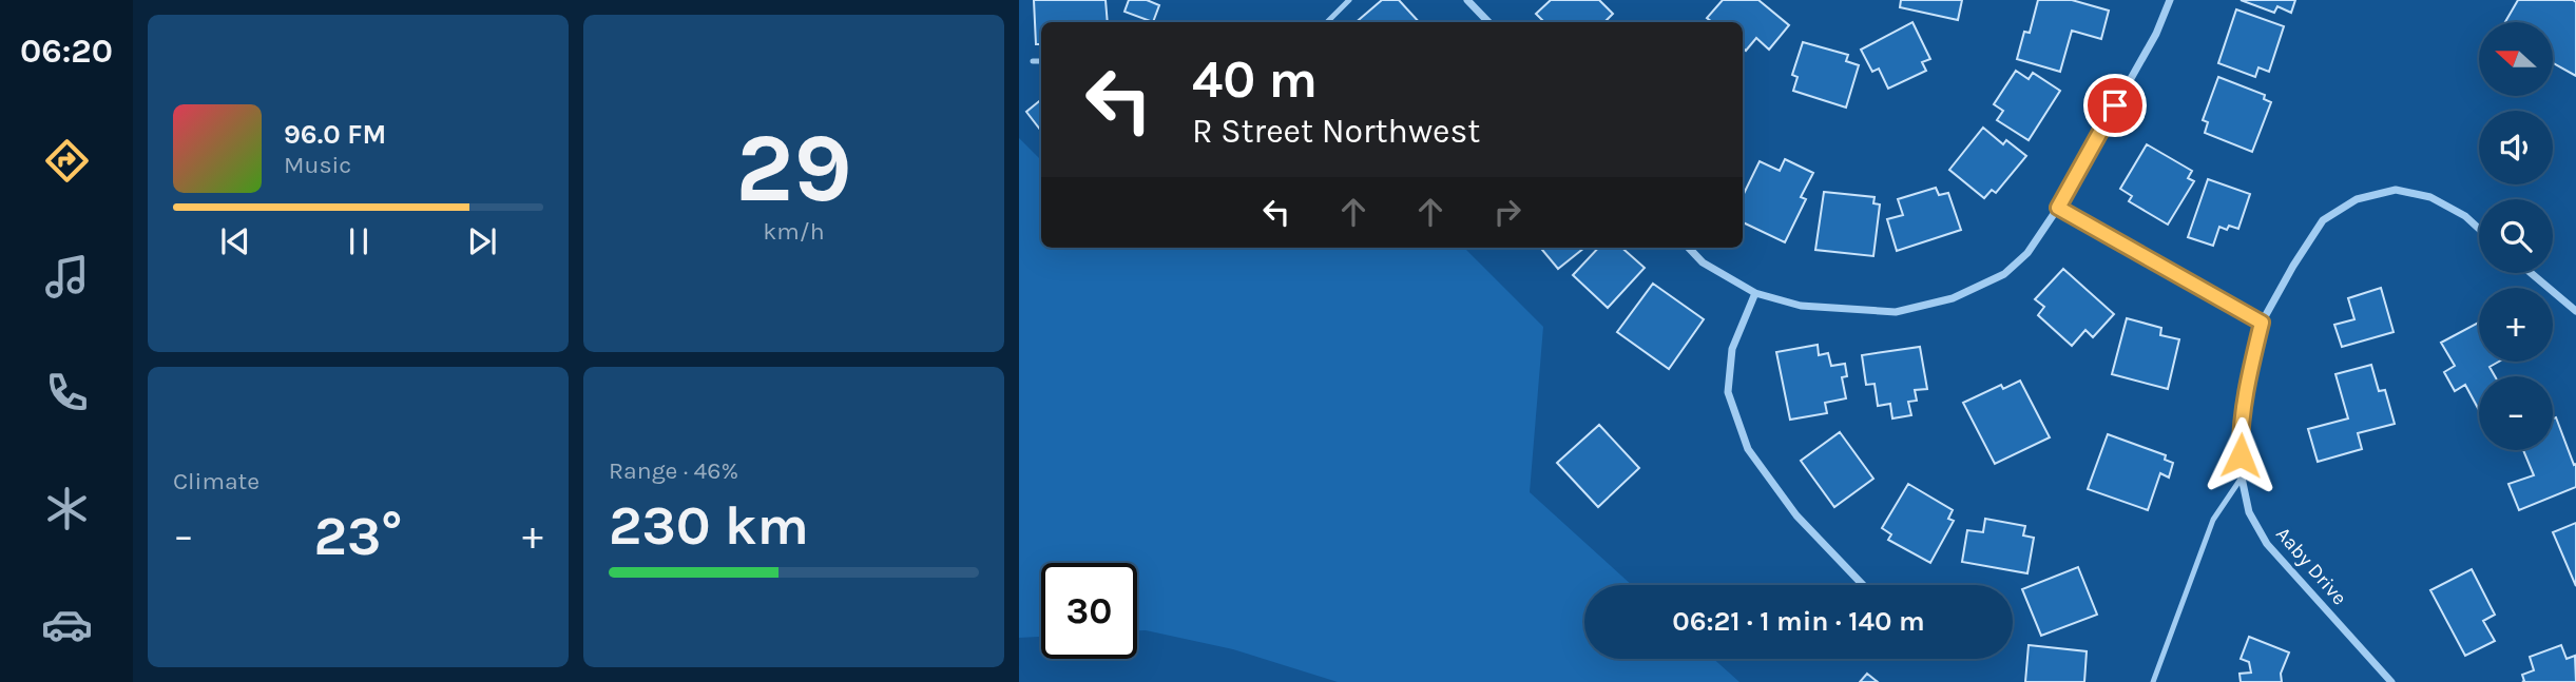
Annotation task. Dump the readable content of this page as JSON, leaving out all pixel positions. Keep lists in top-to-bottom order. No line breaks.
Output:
{"streets":{"street":["Aaby Drive"]},"north":"left","page":{"tabs":"06:20","tile":[["29","km/h"],"Climate",["Range · 46%","230 km"]],"map_buttons":["+","−"],"turn":["40 m","R Street Northwest"],"song":["96.0 FM","Music"],"heat":["−","23°","+"],"limit":"30","trip":"06:21 · 1 min · 140 m"}}
